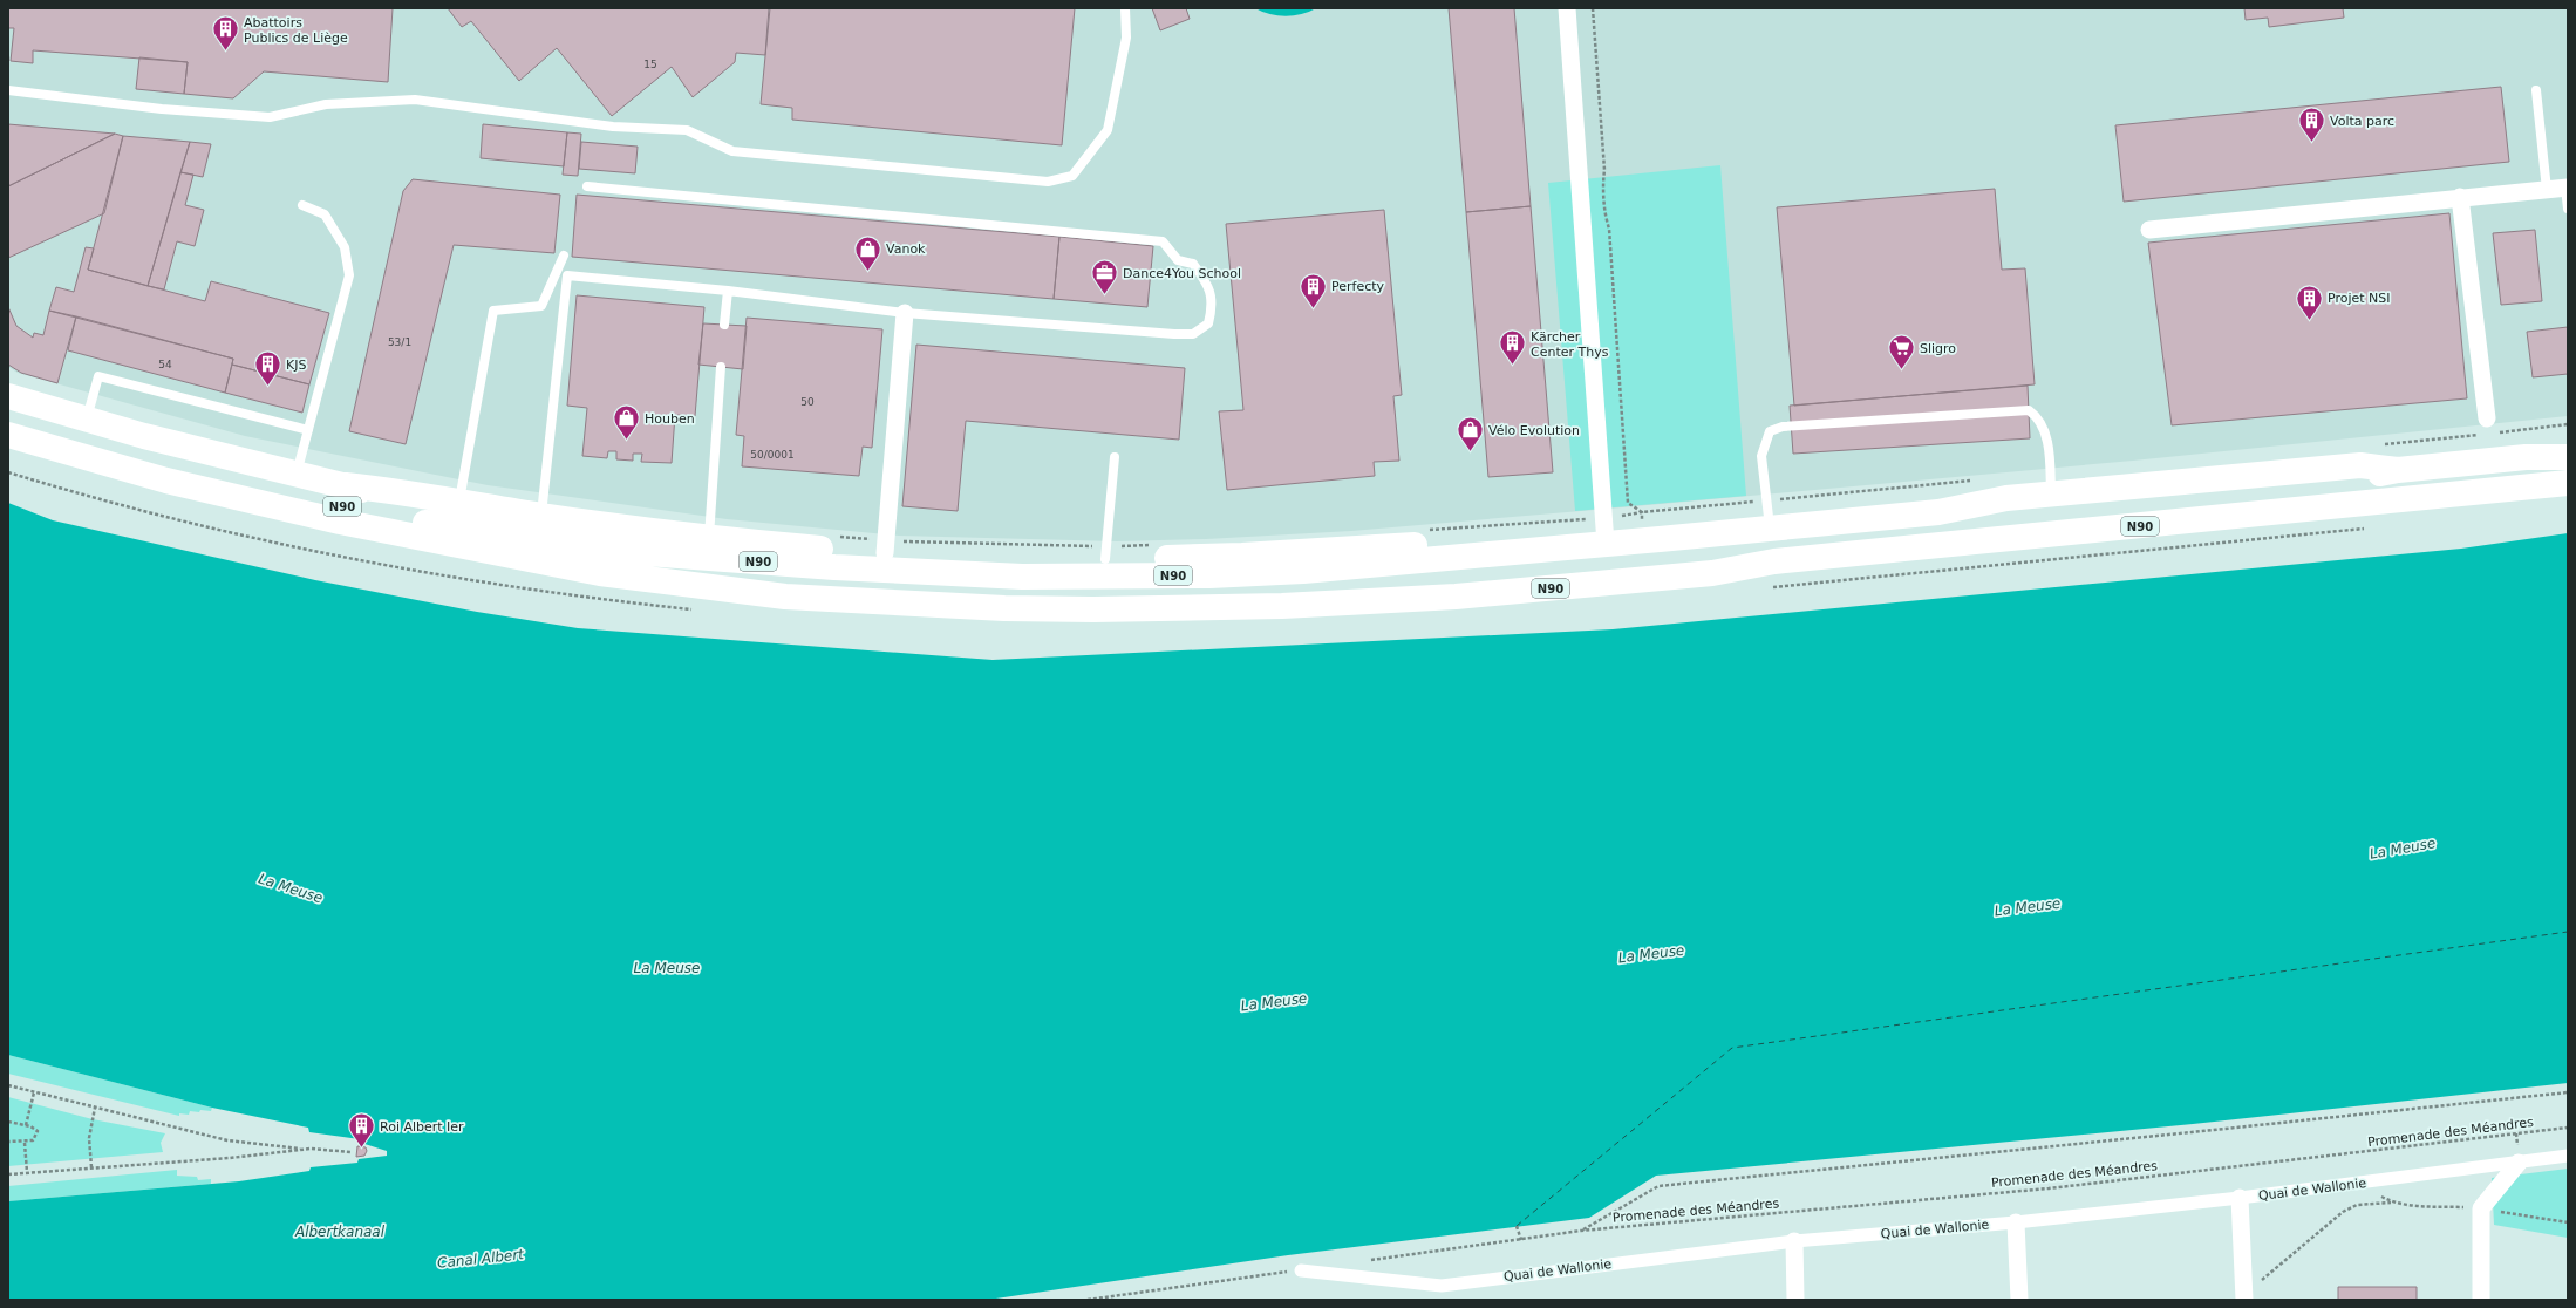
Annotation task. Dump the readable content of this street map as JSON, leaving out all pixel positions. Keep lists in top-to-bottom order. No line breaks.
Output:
{"streets":{"main road":["N90"],"street":["Quai de Wallonie"],"path":["Promenade des Méandres"]},"water":["La Meuse","Albertkanaal","Canal Albert"],"places":{"building":["Abattoirs Publics de Liège","Volta parc","Perfecty","Projet NSI","Kärcher Center Thys","KJS","Roi Albert Ier"],"shop":["Vanok","Houben","Vélo Evolution"],"office":["Dance4You School"],"supermarket":["Sligro"]},"house_numbers":["15","53/1","54","50","50/0001"]}
